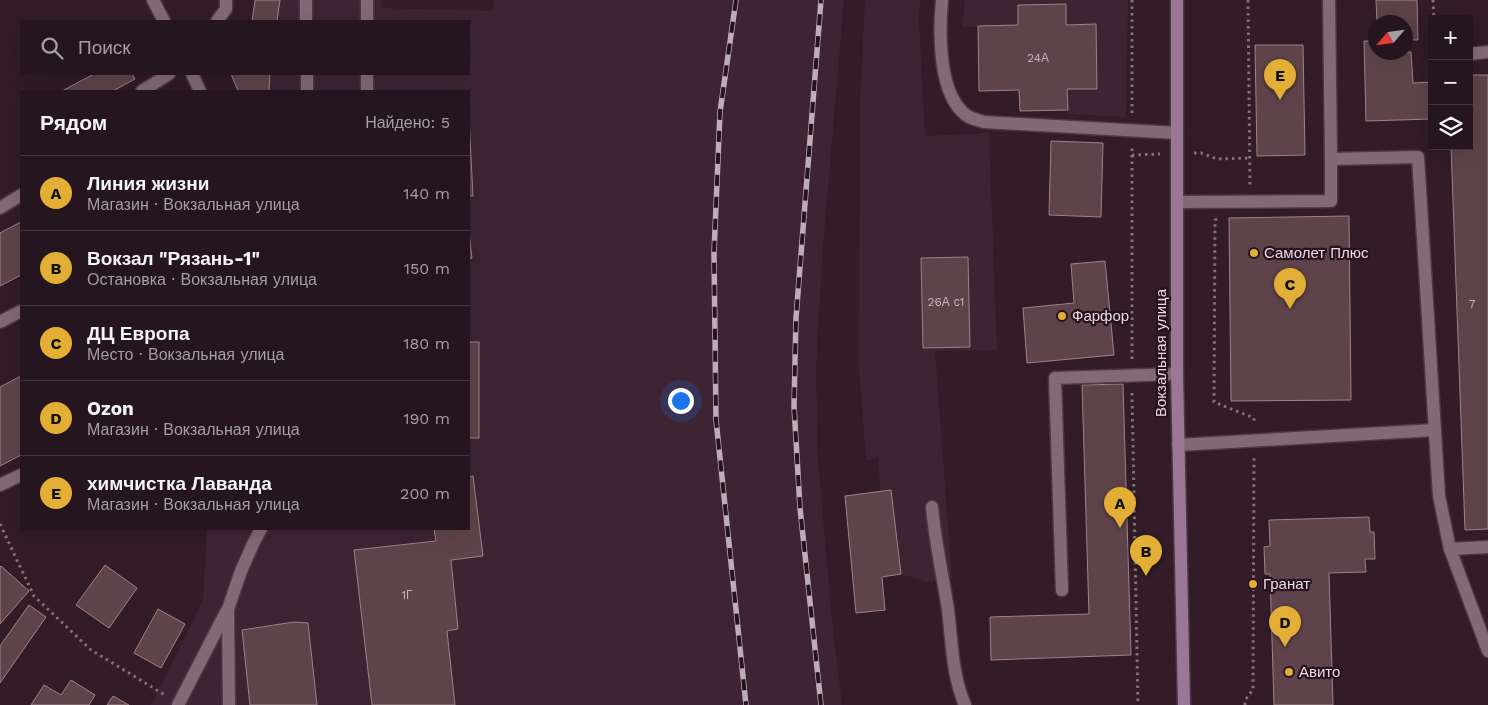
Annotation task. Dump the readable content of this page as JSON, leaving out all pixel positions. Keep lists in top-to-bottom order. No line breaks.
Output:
{"streets":{"main road":["Вокзальная улица"]},"places":["Самолет Плюс","Фарфор","Гранат","Авито"],"house_numbers":["24А","26А с1","7","1Г"],"north":"bottom left","page":{"map_buttons":["+","−"],"search":"Поиск","pins":["E","C","A","B","D"],"heading":["Рядом","Найдено: 5"],"list":[{"mark":"A","name":"Линия жизни","note":"Магазин · Вокзальная улица","value":"140 m"},{"mark":"B","name":"Вокзал \"Рязань-1\"","note":"Остановка · Вокзальная улица","value":"150 m"},{"mark":"C","name":"ДЦ Европа","note":"Место · Вокзальная улица","value":"180 m"},{"mark":"D","name":"Ozon","note":"Магазин · Вокзальная улица","value":"190 m"},{"mark":"E","name":"химчистка Лаванда","note":"Магазин · Вокзальная улица","value":"200 m"}]}}
